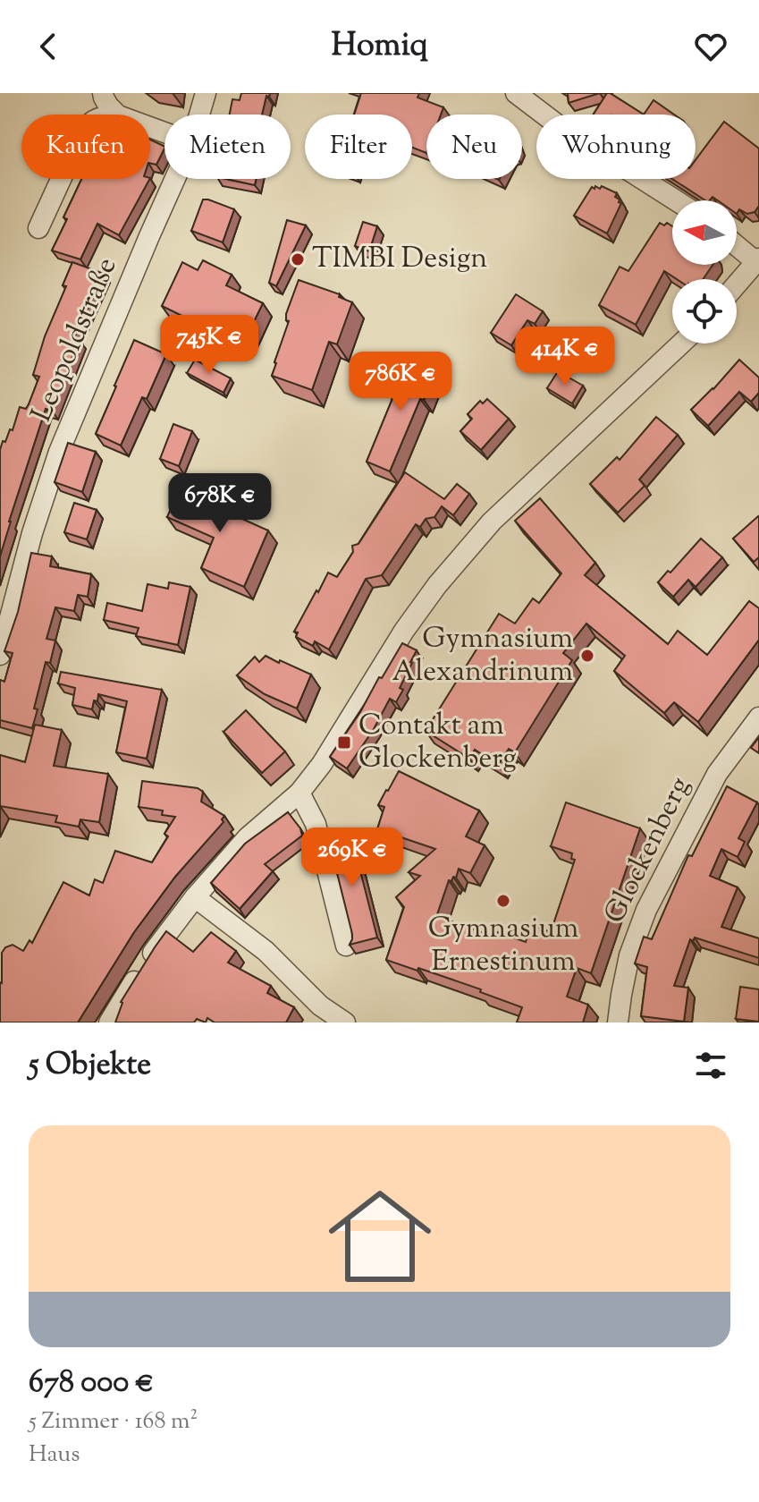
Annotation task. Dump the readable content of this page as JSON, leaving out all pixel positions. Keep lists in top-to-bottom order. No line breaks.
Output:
{"streets":{"street":["Leopoldstraße","Glockenberg"]},"places":{"other":["TIMBI Design","Gymnasium Alexandrinum","Gymnasium Ernestinum"],"transit":["Contakt am Glockenberg"]},"north":"left","page":{"header":"Homiq","chip":["Kaufen","Mieten","Filter","Neu","Wohnung"],"price":["745K €","414K €","786K €","678K €","269K €"],"heading":"5 Objekte","list":[{"name":"678 000 €","note":"5 Zimmer · 168 m² · Haus"}]}}
